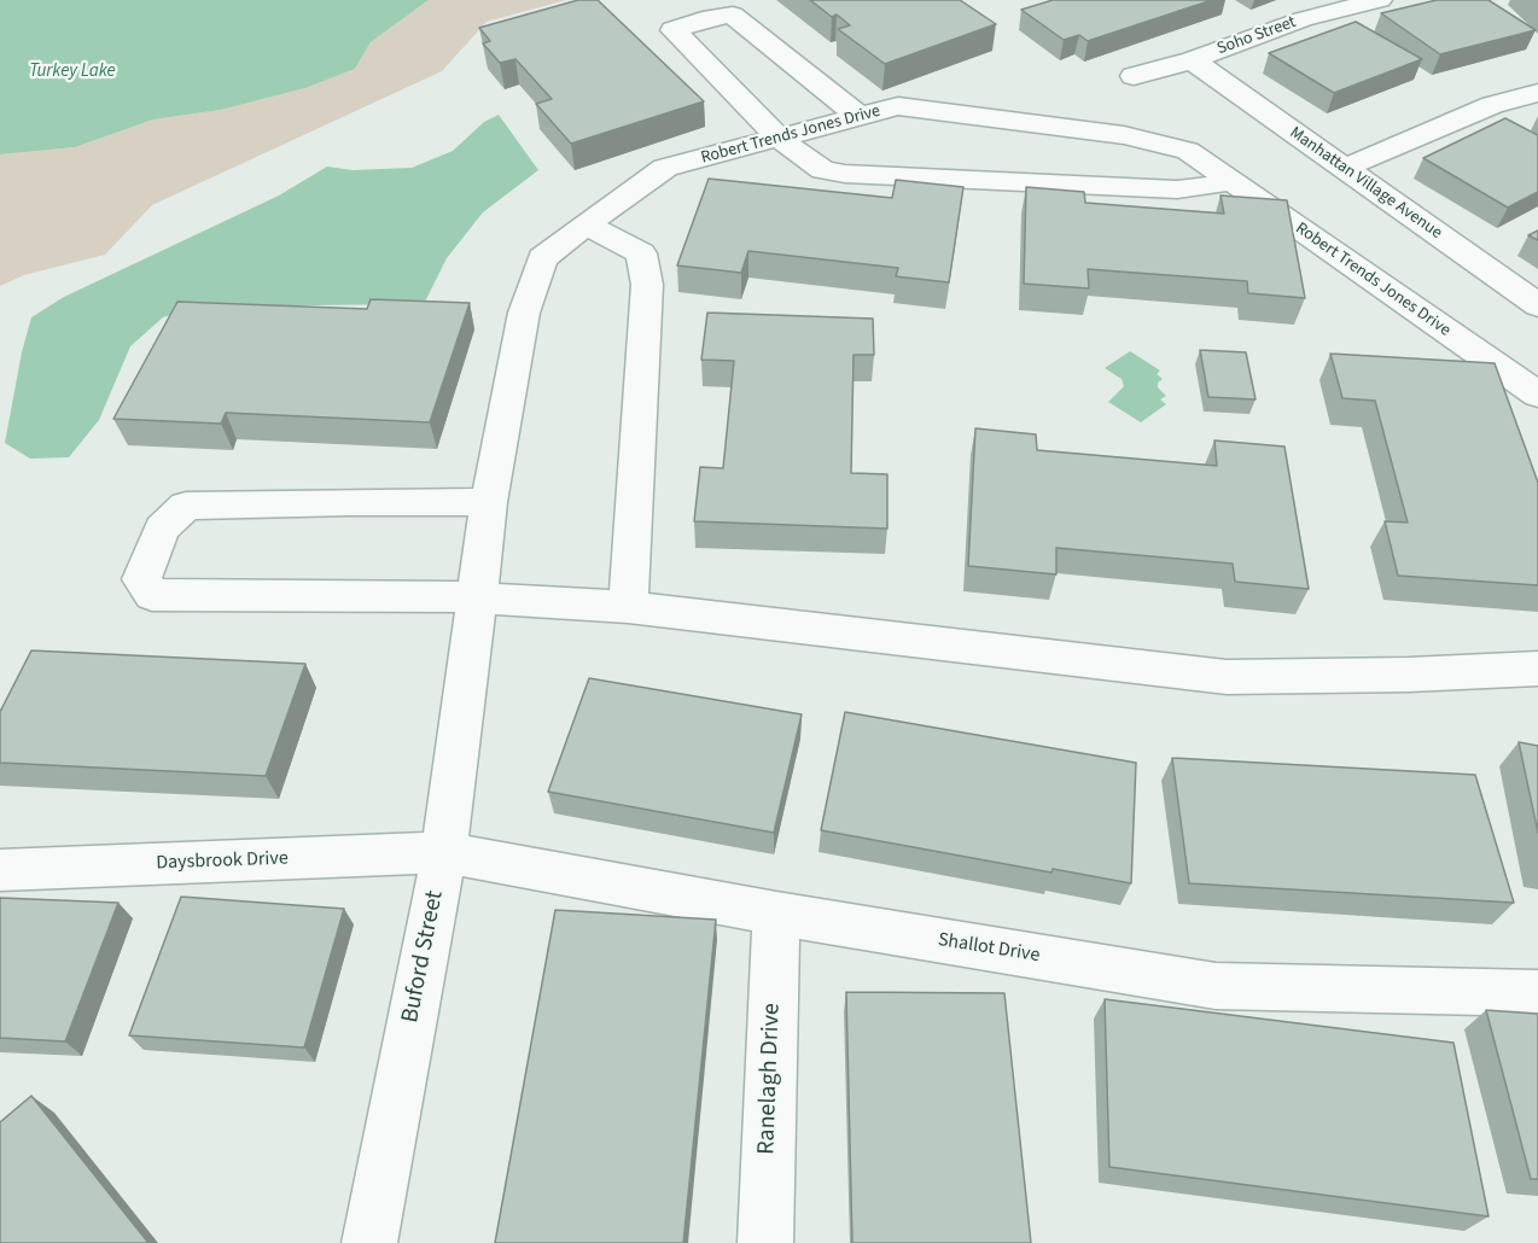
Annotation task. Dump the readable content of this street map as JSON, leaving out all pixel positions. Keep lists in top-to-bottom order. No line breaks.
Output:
{"streets":{"street":["Soho Street","Robert Trends Jones Drive","Manhattan Village Avenue","Daysbrook Drive","Shallot Drive","Buford Street","Ranelagh Drive"]},"crossings":[["Soho Street","Manhattan Village Avenue"],["Robert Trends Jones Drive","Buford Street"],["Daysbrook Drive","Shallot Drive"],["Daysbrook Drive","Buford Street"],["Shallot Drive","Buford Street"],["Shallot Drive","Ranelagh Drive"]],"water":["Turkey Lake"]}
